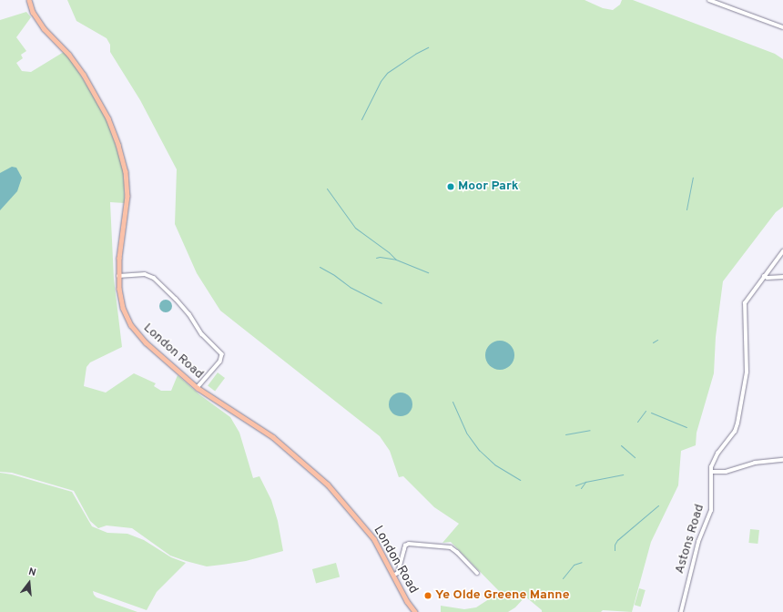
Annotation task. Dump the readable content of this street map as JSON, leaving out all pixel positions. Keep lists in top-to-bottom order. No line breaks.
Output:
{"streets":{"main road":["London Road"],"street":["Astons Road"]},"places":["Moor Park","Ye Olde Greene Manne"],"north":"top"}
